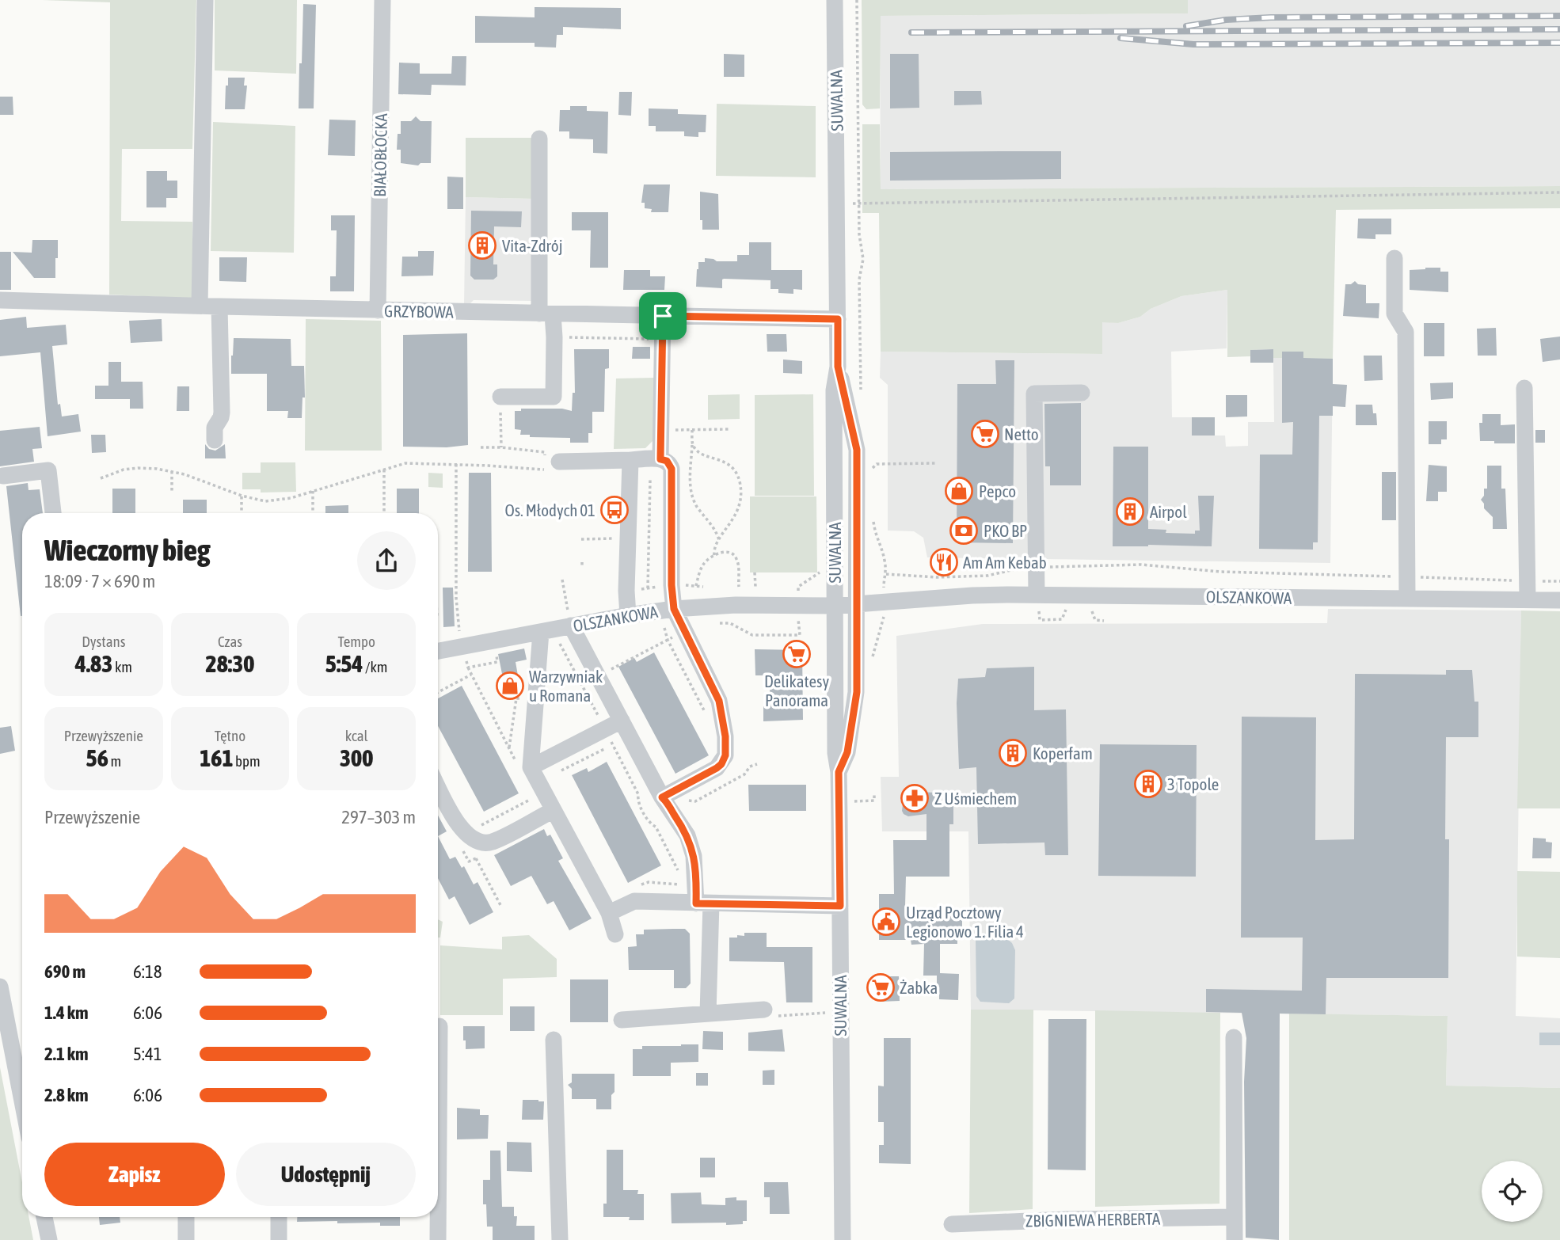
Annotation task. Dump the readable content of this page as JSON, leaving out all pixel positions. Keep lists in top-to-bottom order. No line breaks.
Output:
{"streets":{"street":["SUWALNA","BIAŁOBŁOCKA","GRZYBOWA","OLSZANKOWA","ZBIGNIEWA HERBERTA"]},"crossings":[["SUWALNA","GRZYBOWA"],["SUWALNA","OLSZANKOWA"],["BIAŁOBŁOCKA","GRZYBOWA"]],"places":{"building":["Vita-Zdrój","Airpol","Koperfam","3 Topole"],"supermarket":["Netto","Delikatesy Panorama","Żabka"],"shop":["Pepco","Warzywniak u Romana"],"bus stop":["Os. Młodych 01"],"bank":["PKO BP"],"restaurant":["Am Am Kebab"],"pharmacy":["Z Uśmiechem"],"public building":["Urząd Pocztowy Legionowo 1. Filia 4"]},"page":{"heading":["Wieczorny bieg","18:09 · 7 × 690 m"],"stats":[["Dystans","4.83 km"],["Czas","28:30"],["Tempo","5:54 /km"],["Przewyższenie","56 m"],["Tętno","161 bpm"],["kcal","300"]],"chart":["Przewyższenie","297–303 m"],"list":[{"name":"690 m","note":"6:18"},{"name":"1.4 km","note":"6:06"},{"name":"2.1 km","note":"5:41"},{"name":"2.8 km","note":"6:06"}],"buttons":["Zapisz","Udostępnij"]}}
